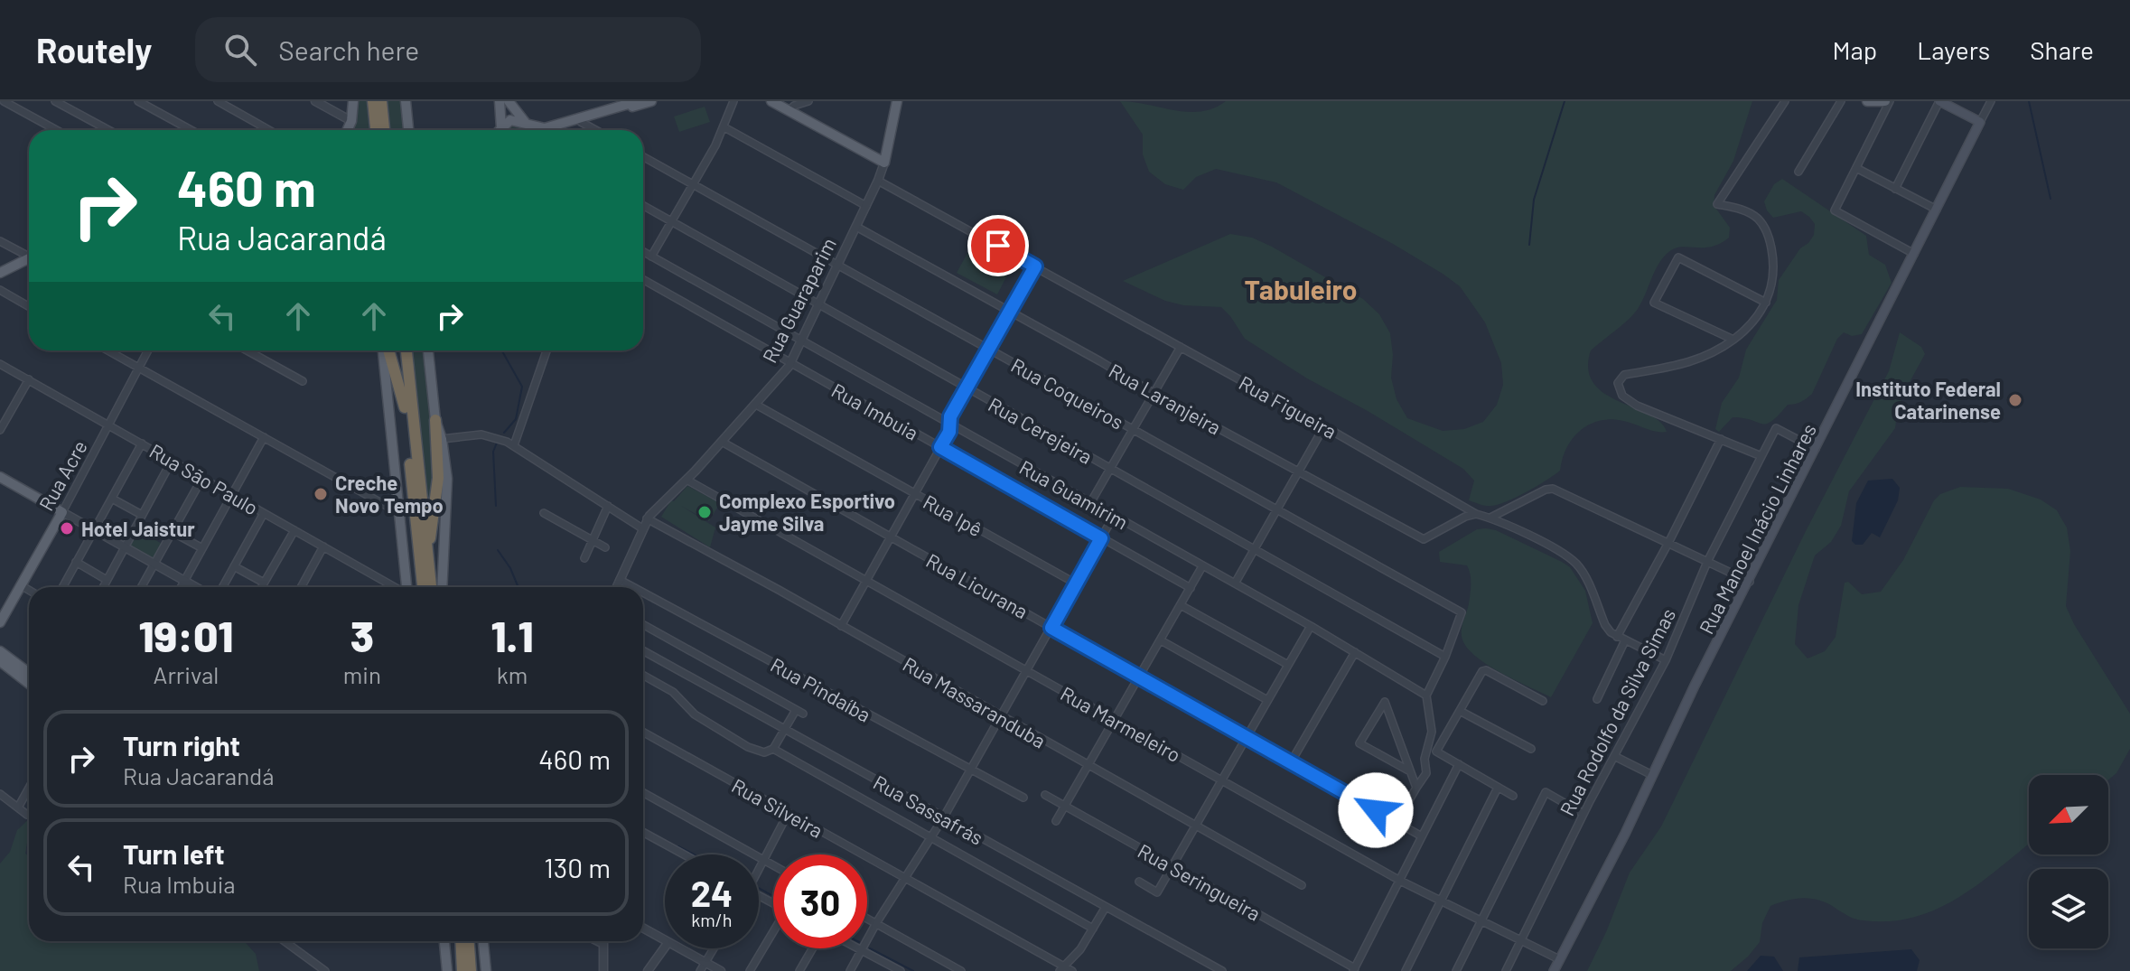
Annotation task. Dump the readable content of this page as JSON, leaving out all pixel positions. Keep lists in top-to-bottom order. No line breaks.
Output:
{"streets":{"main road":["Rua Guaraparim","Rua Acre","Rua Manoel Inácio Linhares"],"street":["Rua Coqueiros","Rua Laranjeira","Rua Figueira","Rua Imbuia","Rua Cerejeira","Rua São Paulo","Rua Guamirim","Rua Ipê","Rua Licurana","Rua Pindaíba","Rua Massaranduba","Rua Rodolfo da Silva Simas","Rua Marmeleiro","Rua Silveira","Rua Sassafrás","Rua Seringueira"]},"crossings":[["Rua Guaraparim","Rua Coqueiros"],["Rua Guaraparim","Rua Laranjeira"],["Rua Guaraparim","Rua Figueira"],["Rua Guaraparim","Rua Imbuia"],["Rua Guaraparim","Rua Cerejeira"],["Rua Guaraparim","Rua Guamirim"],["Rua Guaraparim","Rua Ipê"],["Rua Guaraparim","Rua Licurana"],["Rua Guaraparim","Rua Pindaíba"],["Rua Guaraparim","Rua Massaranduba"],["Rua Guaraparim","Rua Marmeleiro"],["Rua Coqueiros","Rua Cerejeira"],["Rua Laranjeira","Rua Figueira"],["Rua Acre","Rua São Paulo"],["Rua Manoel Inácio Linhares","Rua Rodolfo da Silva Simas"],["Rua Manoel Inácio Linhares","Rua Marmeleiro"],["Rua Rodolfo da Silva Simas","Rua Marmeleiro"]],"districts":["Tabuleiro"],"places":["Instituto Federal Catarinense","Creche Novo Tempo","Complexo Esportivo Jayme Silva","Hotel Jaistur"],"north":"bottom left","page":{"header":"Routely","search":"Search here","nav":["Map","Layers","Share"],"turn":["460 m","Rua Jacarandá"],"eta":["19:01","Arrival","3","min","1.1","km"],"list":[{"name":"Turn right","note":"Rua Jacarandá","value":"460 m"},{"name":"Turn left","note":"Rua Imbuia","value":"130 m"}],"speed":"24 km/h","limit":"30"}}
